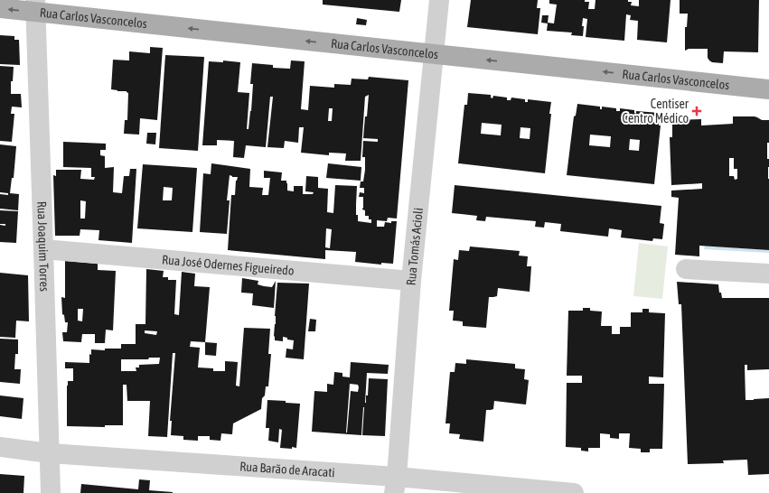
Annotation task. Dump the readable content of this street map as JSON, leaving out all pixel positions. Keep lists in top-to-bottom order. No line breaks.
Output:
{"streets":{"main road":["Rua Carlos Vasconcelos"],"street":["Rua Joaquim Torres","Rua Tomás Acioli","Rua José Odernes Figueiredo","Rua Barão de Aracati"]},"crossings":[["Rua Carlos Vasconcelos","Rua Joaquim Torres"],["Rua Carlos Vasconcelos","Rua Tomás Acioli"],["Rua Joaquim Torres","Rua José Odernes Figueiredo"],["Rua Joaquim Torres","Rua Barão de Aracati"],["Rua Tomás Acioli","Rua José Odernes Figueiredo"],["Rua Tomás Acioli","Rua Barão de Aracati"]],"one_way":["Rua Carlos Vasconcelos"],"places":{"health":["Centiser Centro Médico"]}}
